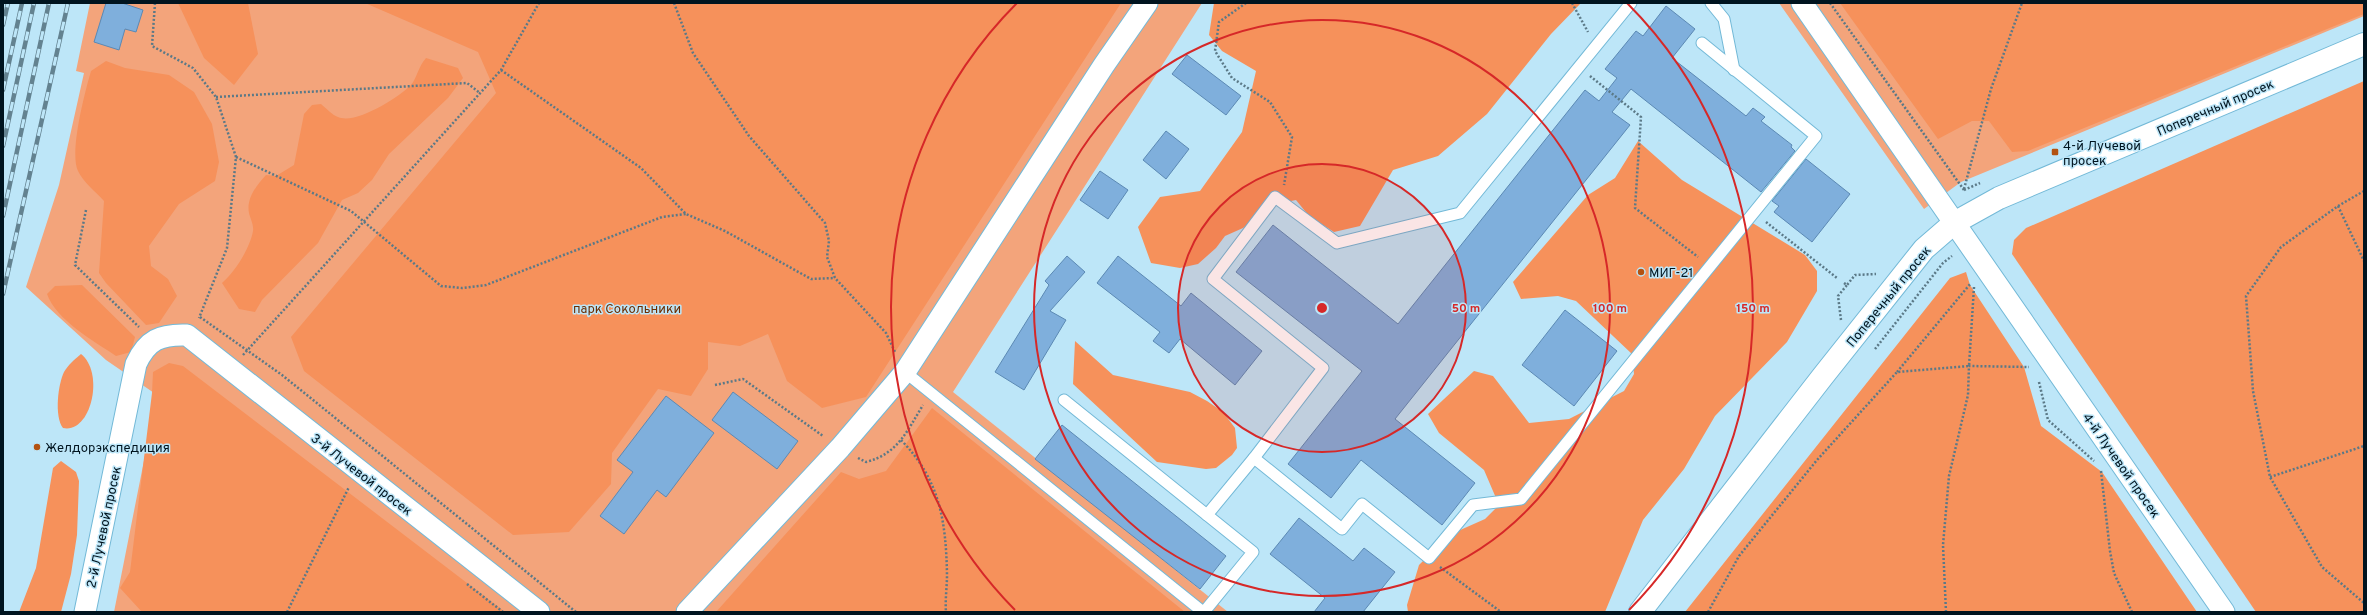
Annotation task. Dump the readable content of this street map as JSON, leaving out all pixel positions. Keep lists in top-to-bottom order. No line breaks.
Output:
{"streets":{"street":["Поперечный просек","4-й Лучевой просек","3-й Лучевой просек","2-й Лучевой просек"]},"crossings":[["Поперечный просек","4-й Лучевой просек"],["3-й Лучевой просек","2-й Лучевой просек"]],"parks":["парк Сокольники"],"places":{"transit":["4-й Лучевой просек"],"other":["МИГ-21","Желдорэкспедиция"]},"rings":["50 m","100 m","150 m"]}
